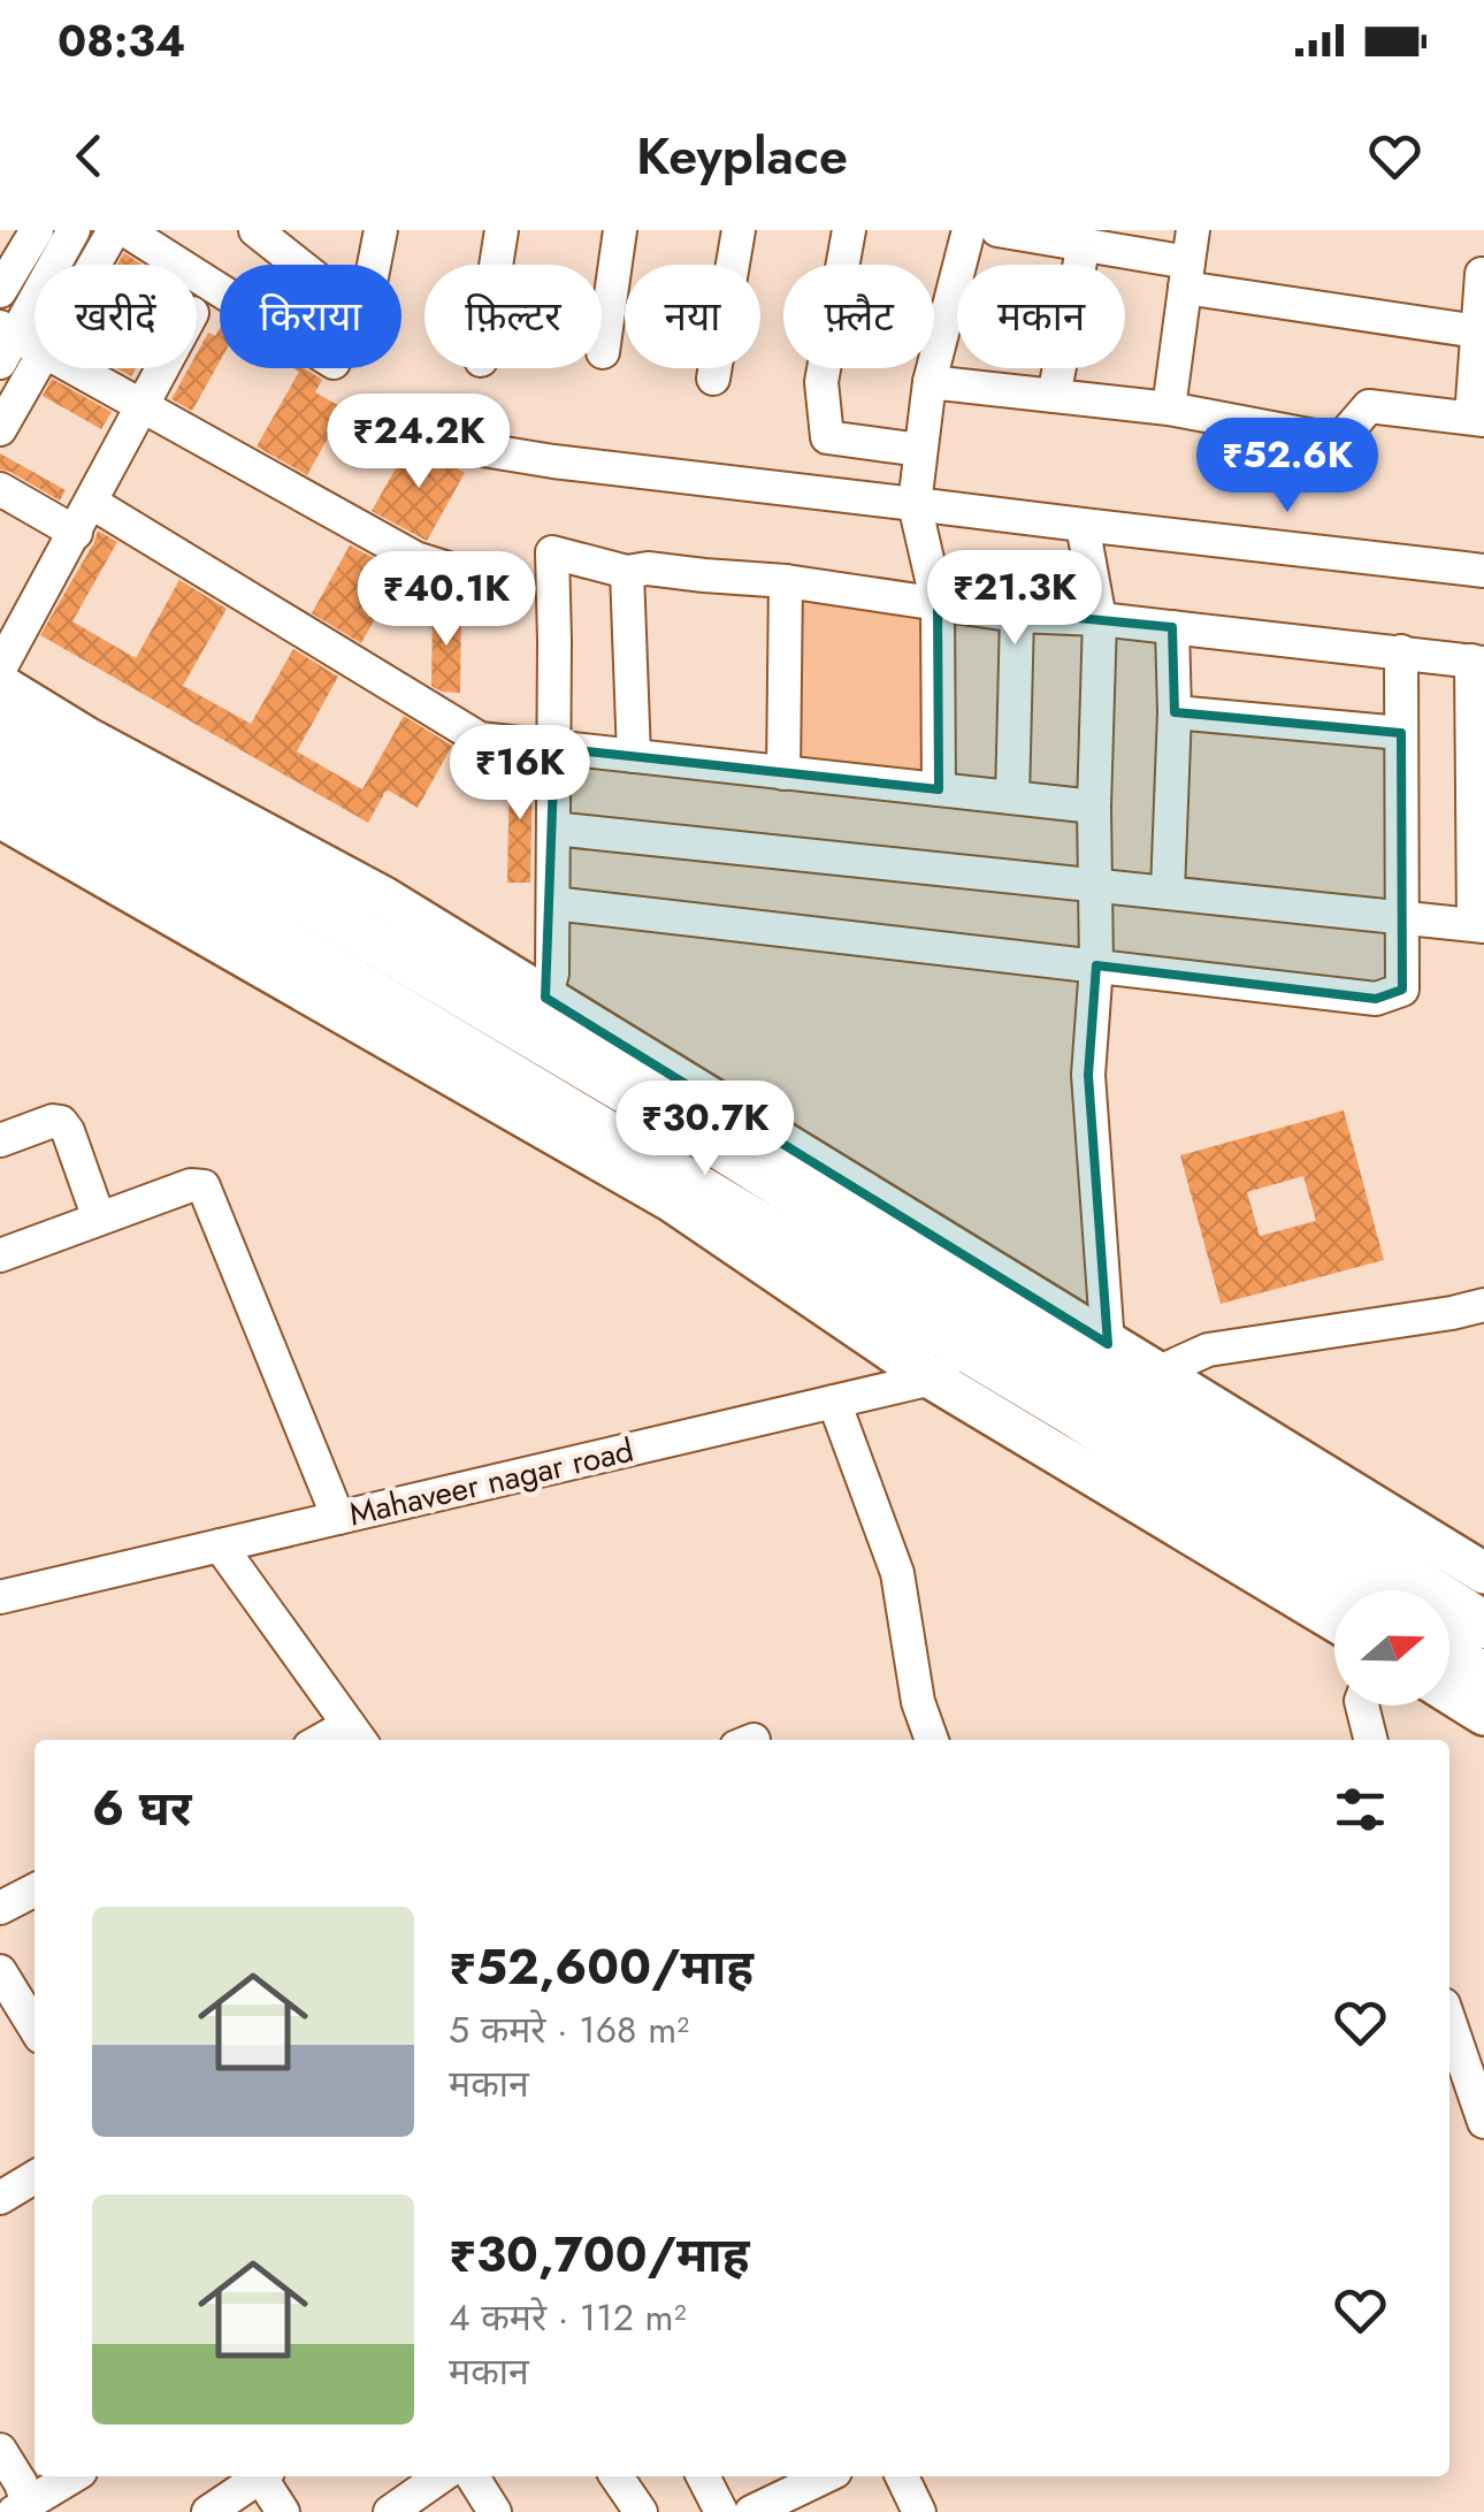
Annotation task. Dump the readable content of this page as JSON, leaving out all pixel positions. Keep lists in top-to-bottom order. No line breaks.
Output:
{"streets":{"street":["Mahaveer nagar road"]},"north":"right","page":{"status":"08:34","header":"Keyplace","chip":["खरीदें","किराया","फ़िल्टर","नया","फ़्लैट","मकान"],"price":["₹24.2K","₹52.6K","₹21.3K","₹40.1K","₹16K","₹30.7K"],"heading":"6 घर","list":[{"name":"₹52,600/माह","note":"5 कमरे · 168 m² · मकान"},{"name":"₹30,700/माह","note":"4 कमरे · 112 m² · मकान"}]}}
